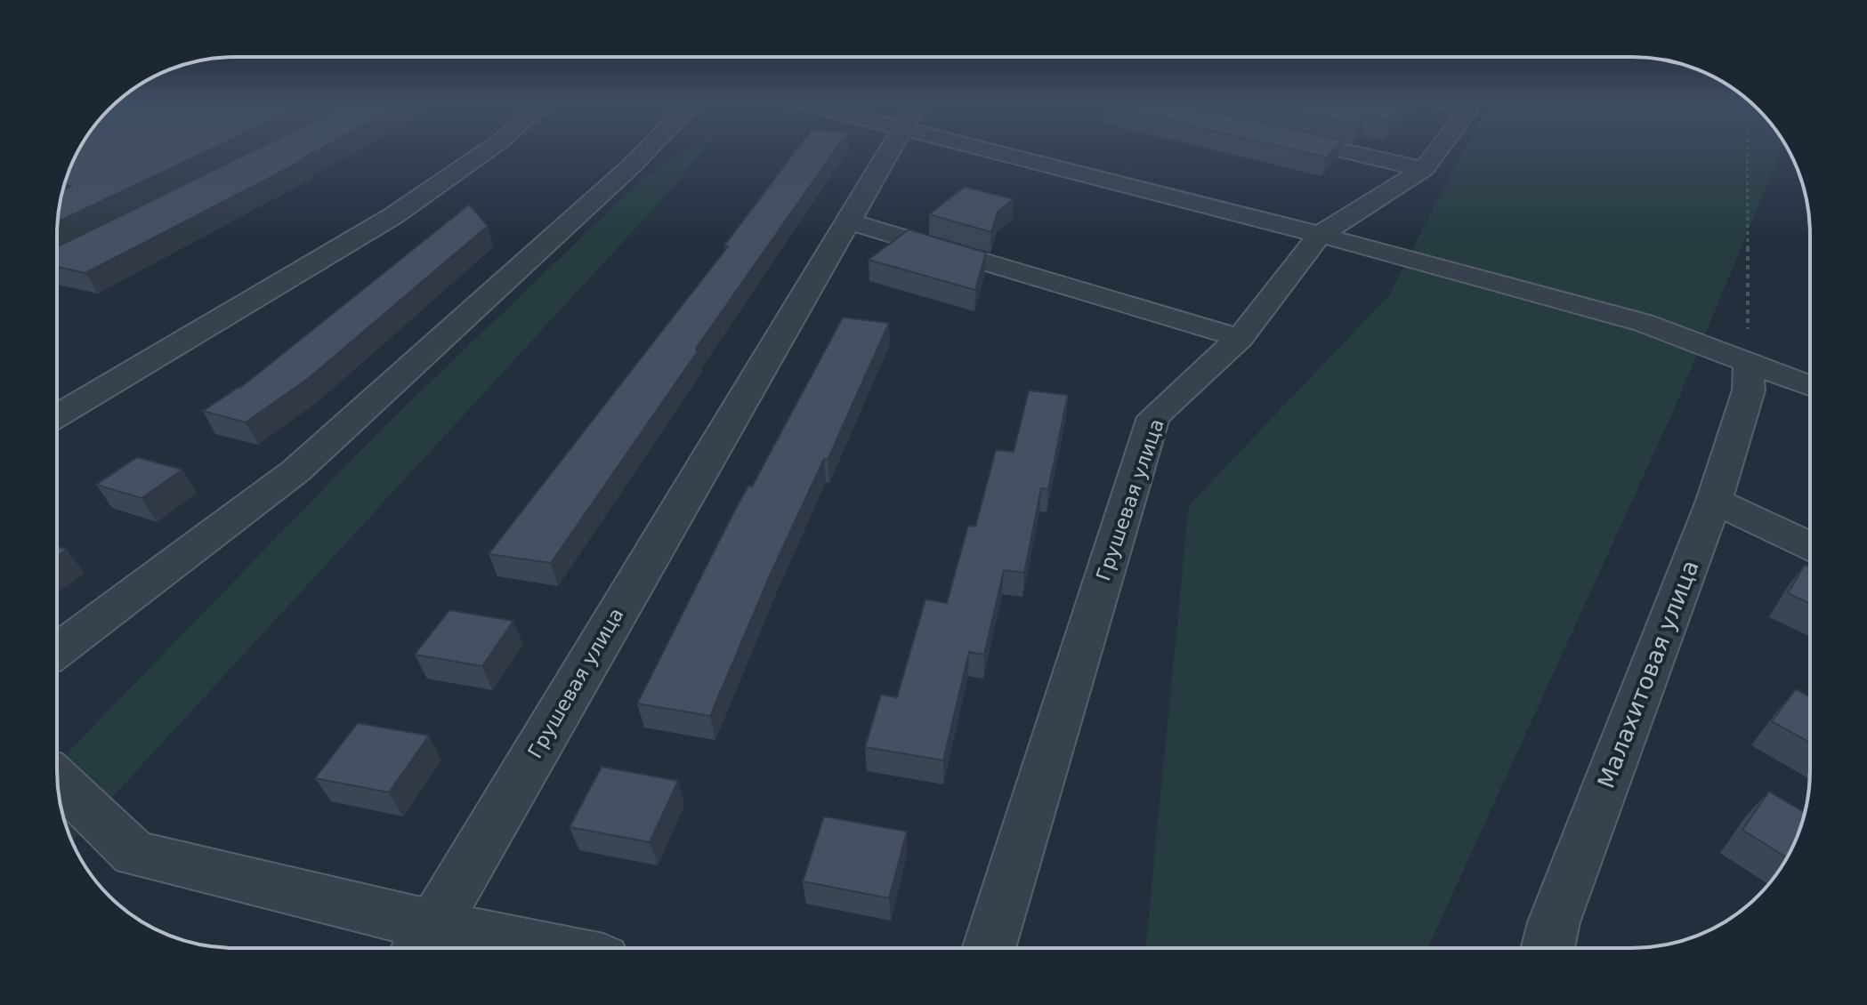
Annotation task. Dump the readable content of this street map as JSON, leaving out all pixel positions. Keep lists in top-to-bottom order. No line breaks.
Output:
{"streets":{"street":["Грушевая улица","Малахитовая улица"]}}
